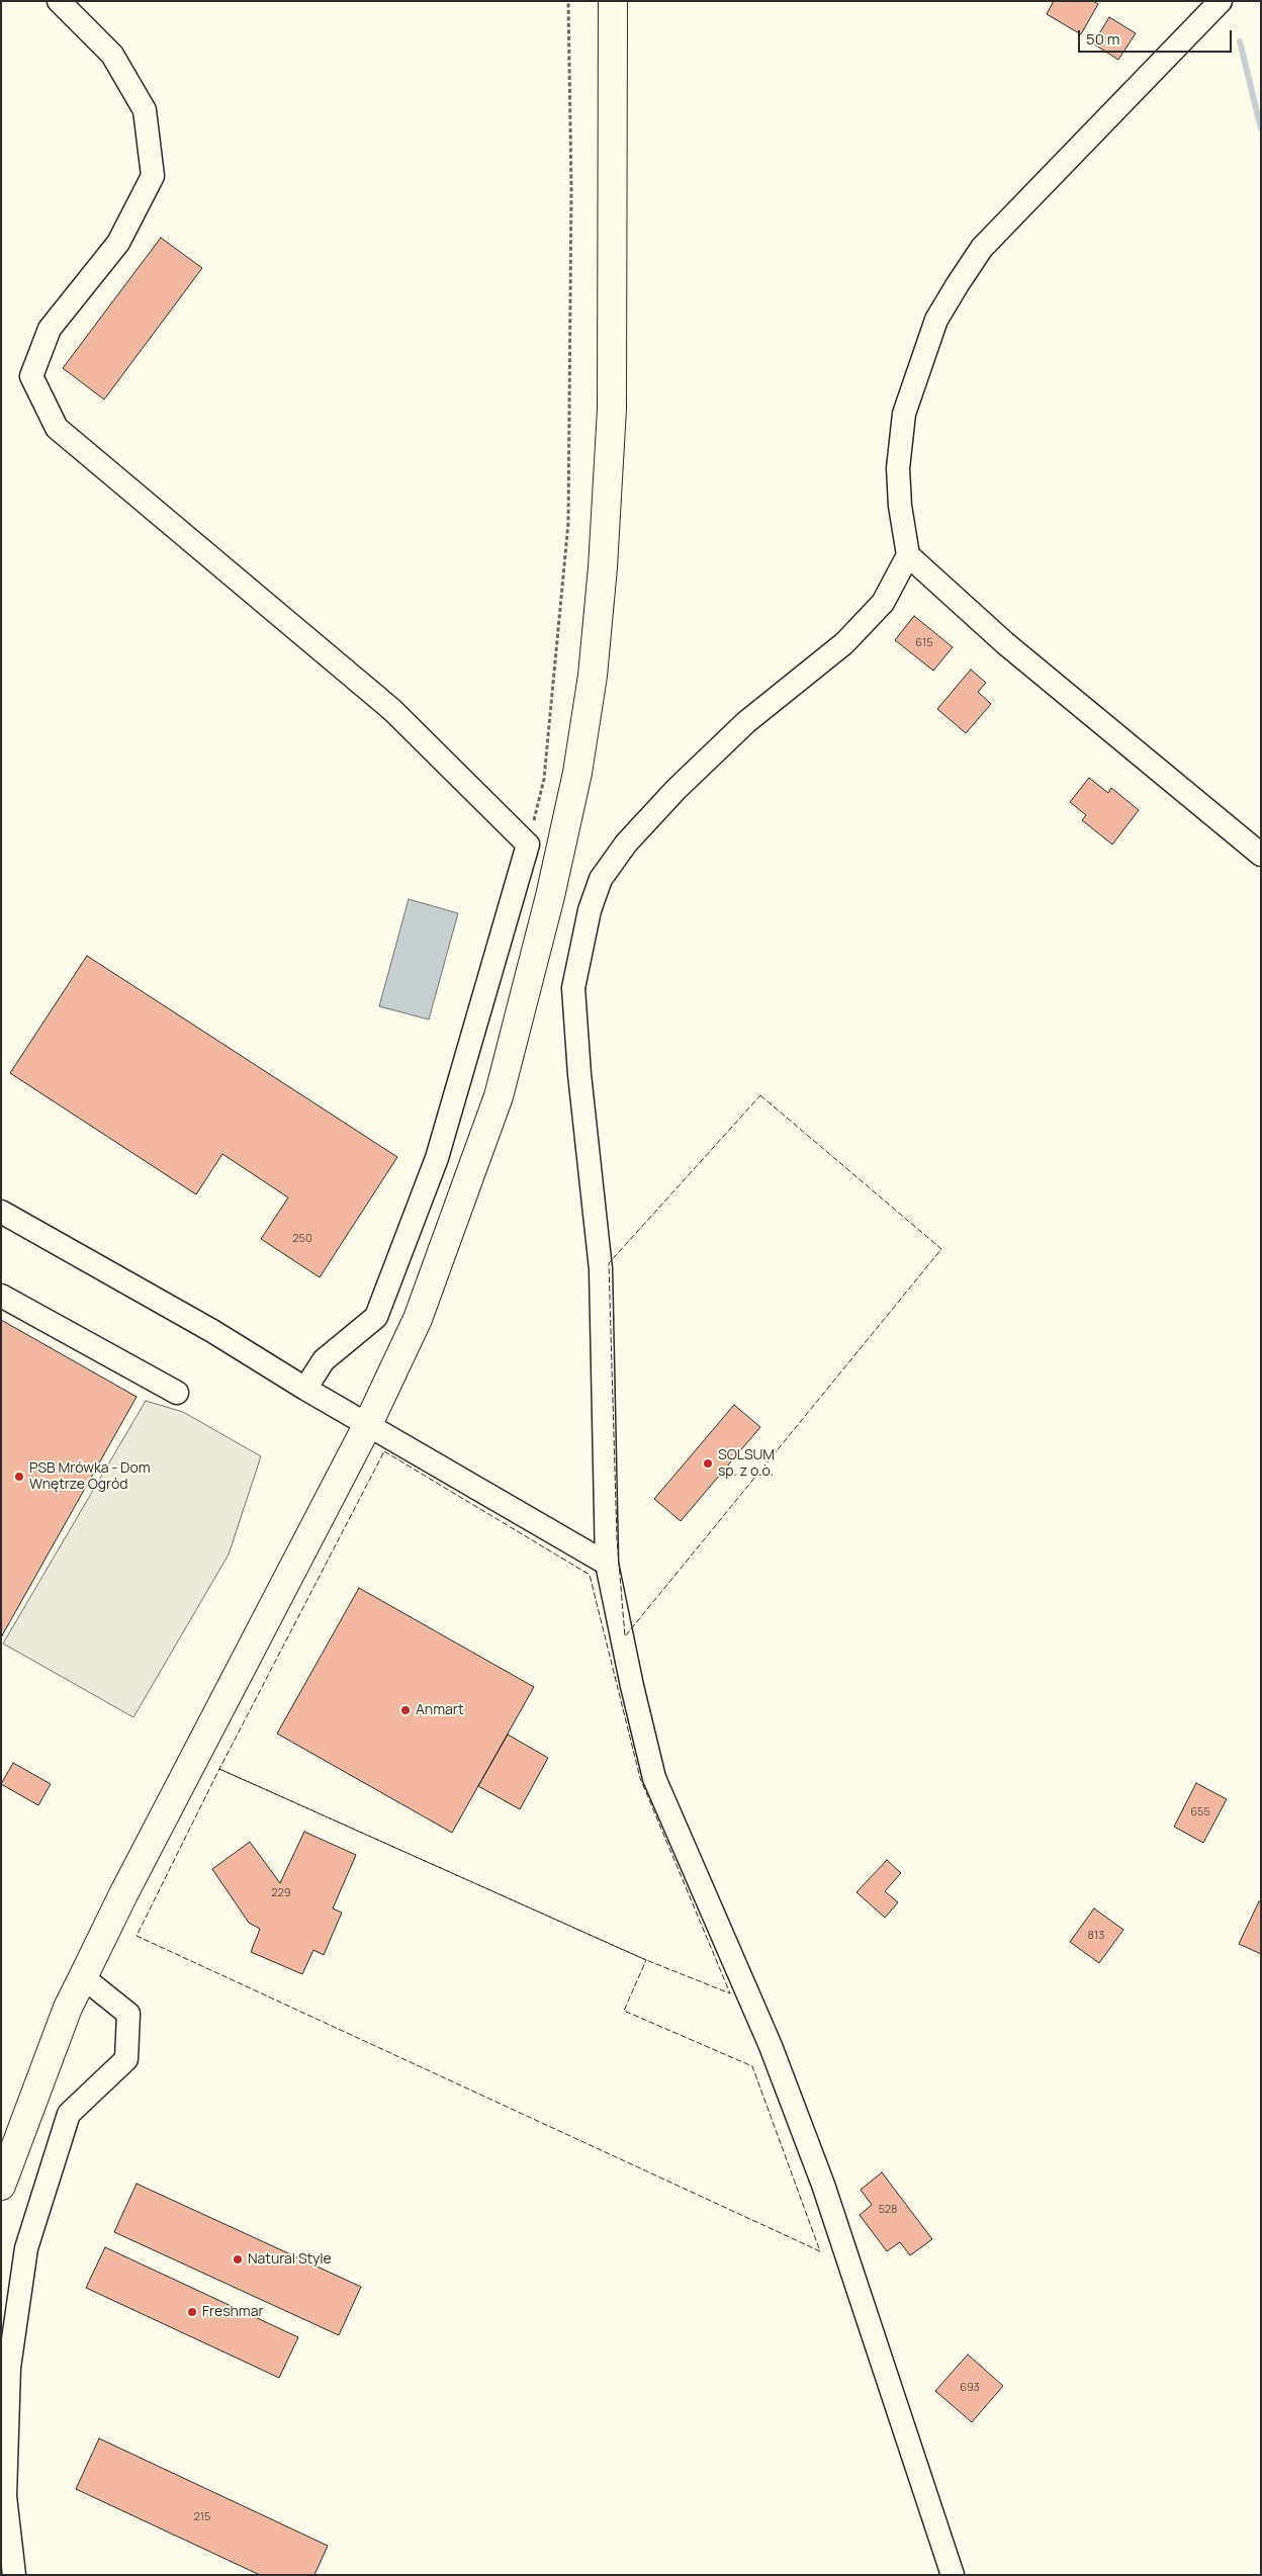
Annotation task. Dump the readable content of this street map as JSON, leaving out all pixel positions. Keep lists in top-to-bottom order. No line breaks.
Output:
{"places":["SOLSUM sp. z o.o.","PSB Mrówka - Dom Wnętrze Ogród","Anmart","Natural Style","Freshmar"],"house_numbers":["615","250","655","229","813","528","693","215"],"scale_bar":"50 m"}
